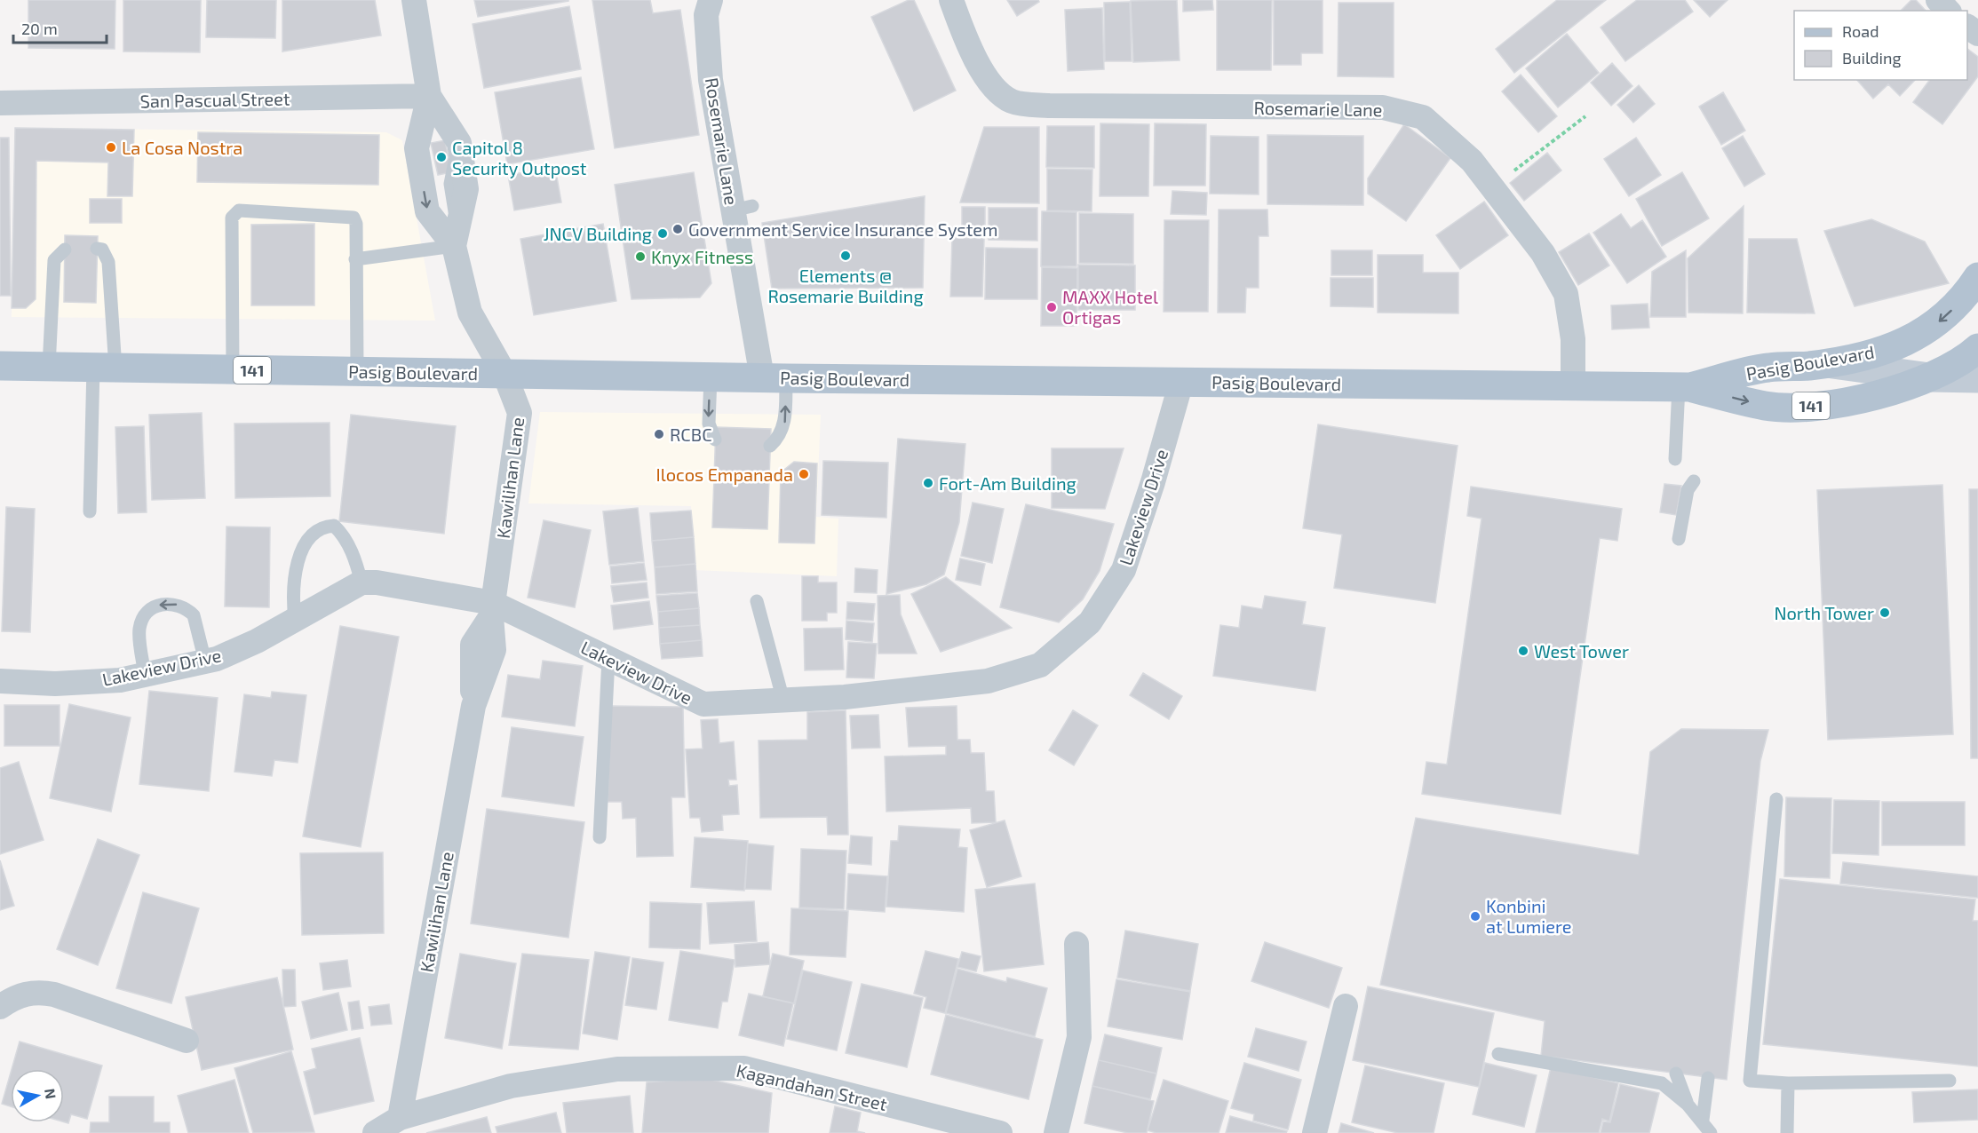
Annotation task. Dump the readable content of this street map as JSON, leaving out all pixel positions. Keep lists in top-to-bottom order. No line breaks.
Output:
{"streets":{"main road":["Pasig Boulevard","141"],"street":["San Pascual Street","Rosemarie Lane","Kawilihan Lane","Lakeview Drive","Kagandahan Street"]},"crossings":[["Rosemarie Lane","Pasig Boulevard"],["Pasig Boulevard","141"],["Pasig Boulevard","Kawilihan Lane"],["Pasig Boulevard","Lakeview Drive"],["Kawilihan Lane","Lakeview Drive"],["Kawilihan Lane","Kagandahan Street"]],"places":["La Cosa Nostra","Capitol 8 Security Outpost","Government Service Insurance System","JNCV Building","Elements @ Rosemarie Building","Knyx Fitness","MAXX Hotel Ortigas","RCBC","Ilocos Empanada","Fort-Am Building","North Tower","West Tower","Konbini at Lumiere"],"legend":["Road","Building"],"scale_bar":"20 m","north":"right"}
